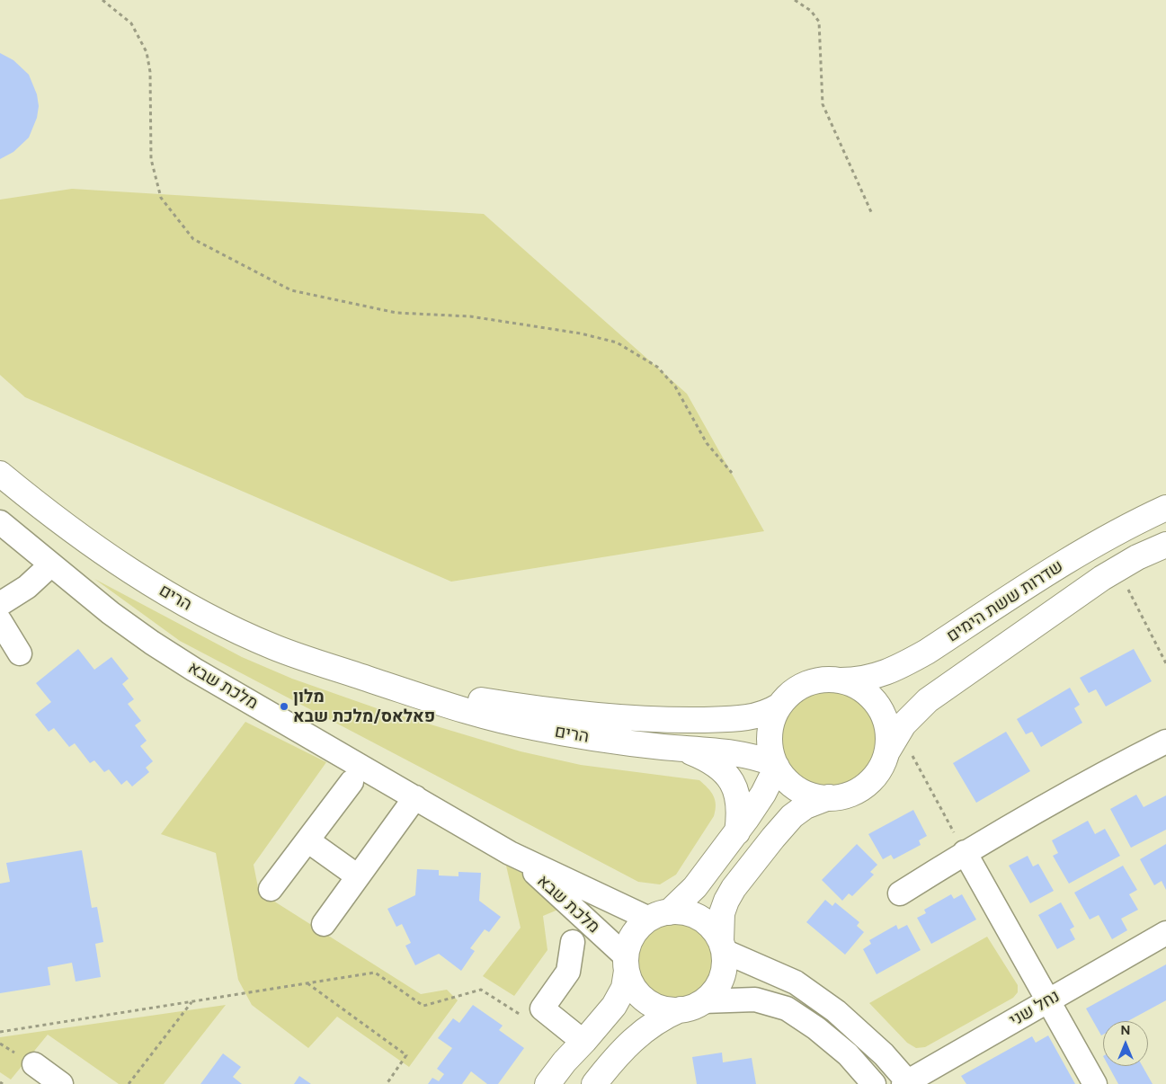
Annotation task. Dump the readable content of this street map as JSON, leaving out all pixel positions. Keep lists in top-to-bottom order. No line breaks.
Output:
{"streets":{"main road":["הרים","שדרות ששת הימים"],"street":["מלכת שבא","נחל שני"]},"crossings":[["הרים","שדרות ששת הימים"]],"places":["מלון פאלאס/מלכת שבא"],"north":"top"}
